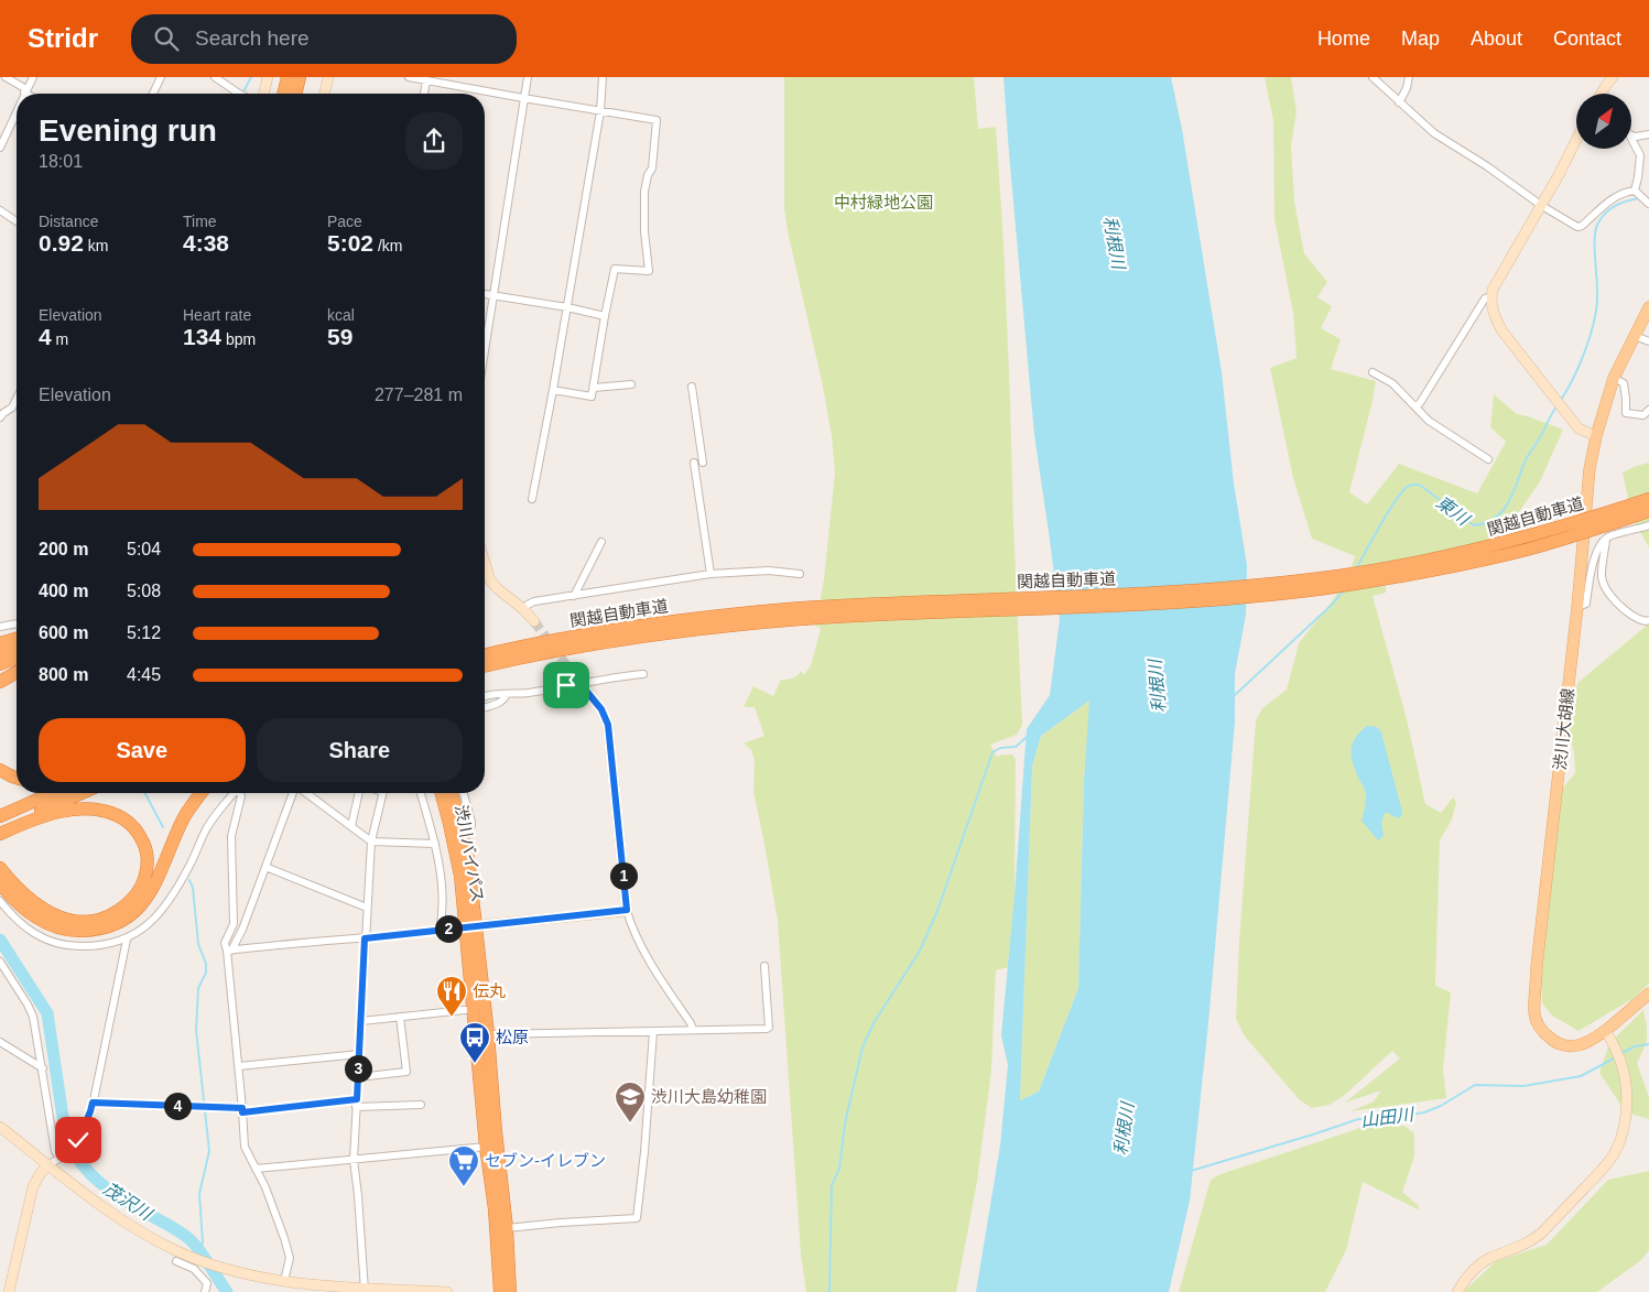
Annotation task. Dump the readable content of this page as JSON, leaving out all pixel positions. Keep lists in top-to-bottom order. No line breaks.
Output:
{"streets":{"highway":["関越自動車道","渋川バイパス"],"main road":["渋川大胡線"]},"water":["利根川","東川","山田川","茂沢川"],"parks":["中村緑地公園"],"places":{"restaurant":["伝丸"],"bus stop":["松原"],"school or university":["渋川大島幼稚園"],"supermarket":["セブン-イレブン"]},"north":"top right","page":{"header":"Stridr","search":"Search here","nav":["Home","Map","About","Contact"],"heading":["Evening run","18:01"],"stats":[["Distance","0.92 km"],["Time","4:38"],["Pace","5:02 /km"],["Elevation","4 m"],["Heart rate","134 bpm"],["kcal","59"]],"chart":["Elevation","277–281 m"],"list":[{"name":"200 m","note":"5:04"},{"name":"400 m","note":"5:08"},{"name":"600 m","note":"5:12"},{"name":"800 m","note":"4:45"}],"buttons":["Save","Share"],"pins":["1","2","3","4"]}}
